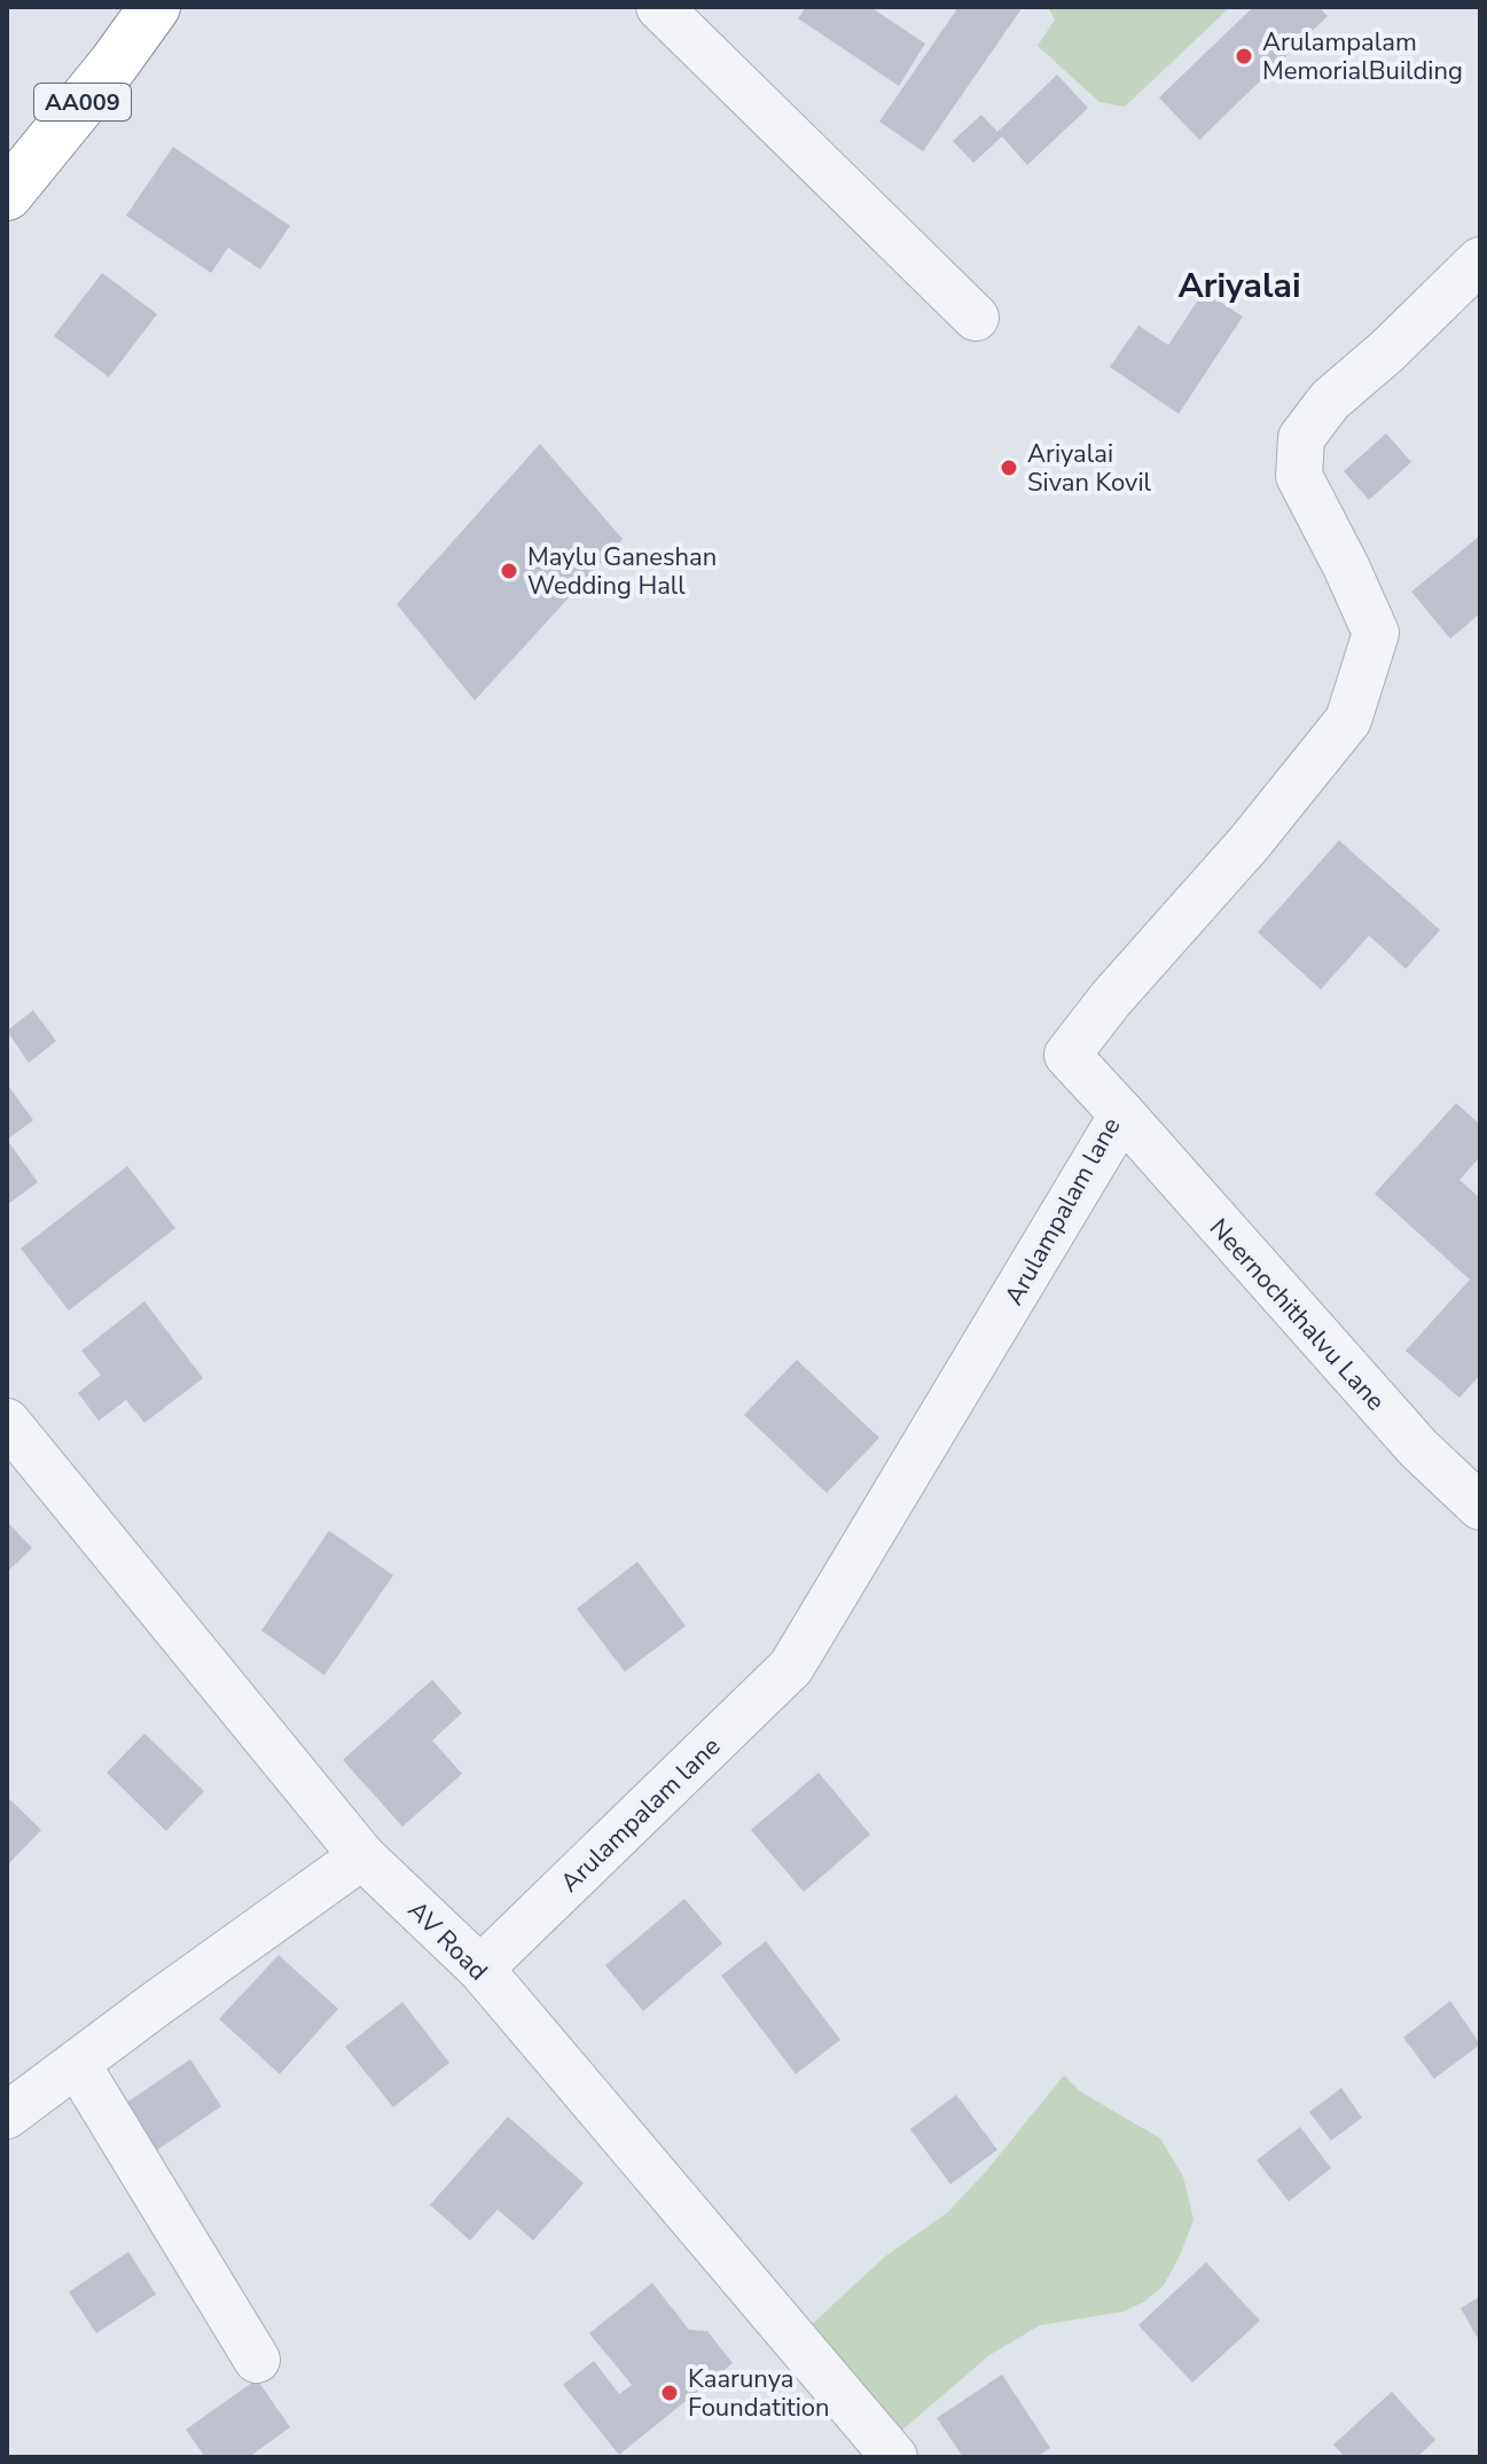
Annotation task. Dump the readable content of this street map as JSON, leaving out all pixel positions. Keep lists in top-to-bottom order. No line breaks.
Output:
{"streets":{"highway":["AA009"],"street":["Arulampalam lane","Neernochithalvu Lane","AV Road"]},"crossings":[["Arulampalam lane","Neernochithalvu Lane"],["Arulampalam lane","AV Road"]],"districts":["Ariyalai"],"places":["Arulampalam MemorialBuilding","Ariyalai Sivan Kovil","Maylu Ganeshan Wedding Hall","Kaarunya Foundatition"]}
